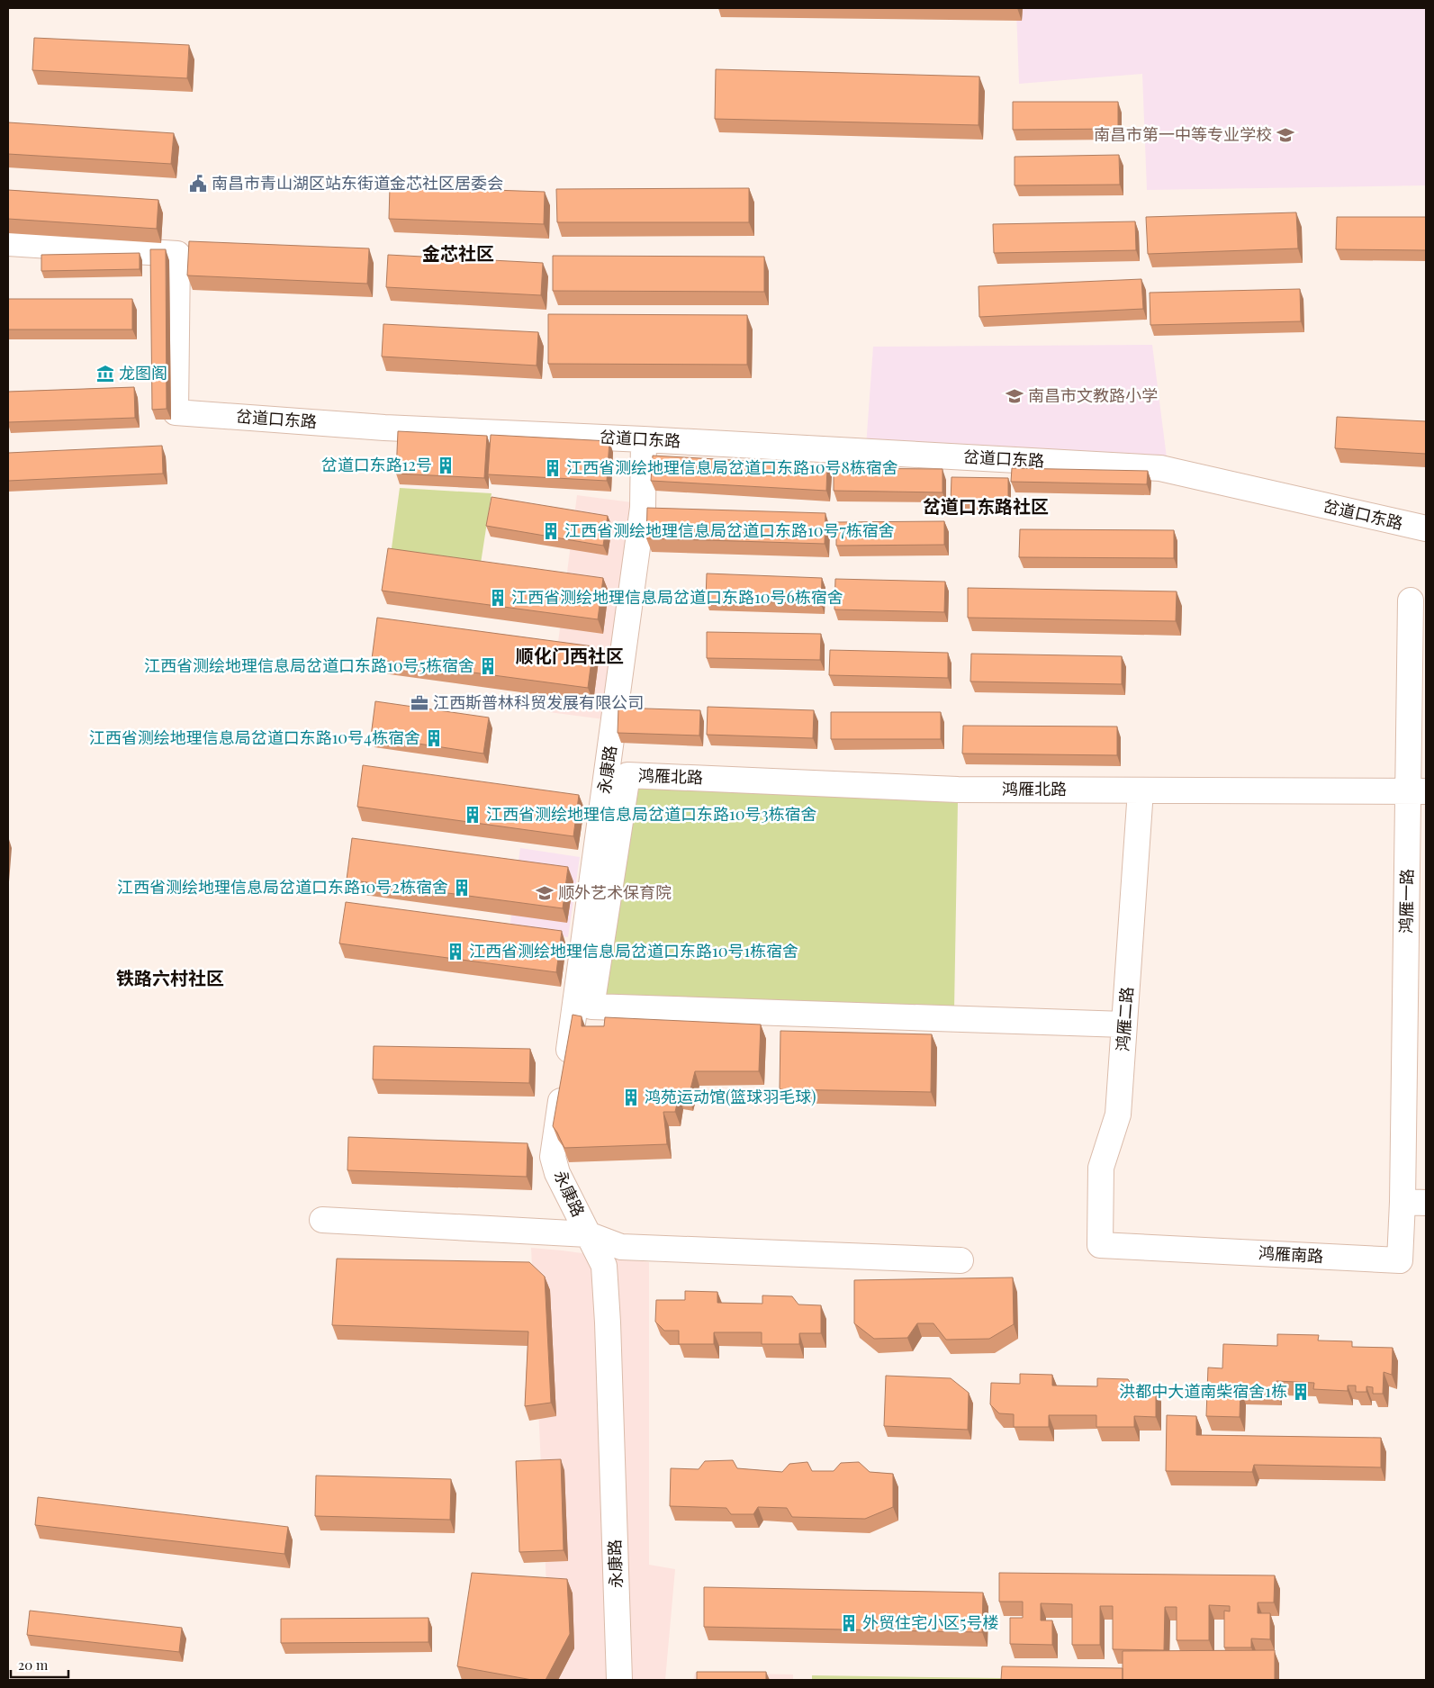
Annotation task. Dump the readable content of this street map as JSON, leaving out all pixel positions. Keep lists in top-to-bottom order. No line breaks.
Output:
{"streets":{"street":["岔道口东路","永康路","鸿雁北路","鸿雁一路","鸿雁二路","鸿雁南路"]},"crossings":[["岔道口东路","永康路"],["鸿雁北路","鸿雁一路"],["鸿雁北路","鸿雁二路"],["鸿雁一路","鸿雁南路"],["鸿雁二路","鸿雁南路"]],"districts":["金芯社区","岔道口东路社区","顺化门西社区","铁路六村社区"],"places":{"school or university":["南昌市第一中等专业学校","南昌市文教路小学","顺外艺术保育院"],"public building":["南昌市青山湖区站东街道金芯社区居委会"],"museum":["龙图阁"],"building":["岔道口东路12号","江西省测绘地理信息局岔道口东路10号8栋宿舍","江西省测绘地理信息局岔道口东路10号7栋宿舍","江西省测绘地理信息局岔道口东路10号6栋宿舍","江西省测绘地理信息局岔道口东路10号5栋宿舍","江西省测绘地理信息局岔道口东路10号4栋宿舍","江西省测绘地理信息局岔道口东路10号3栋宿舍","江西省测绘地理信息局岔道口东路10号2栋宿舍","江西省测绘地理信息局岔道口东路10号1栋宿舍","鸿苑运动馆(篮球羽毛球)","洪都中大道南柴宿舍1栋","外贸住宅小区5号楼"],"office":["江西斯普林科贸发展有限公司"]},"scale_bar":"20 m"}
